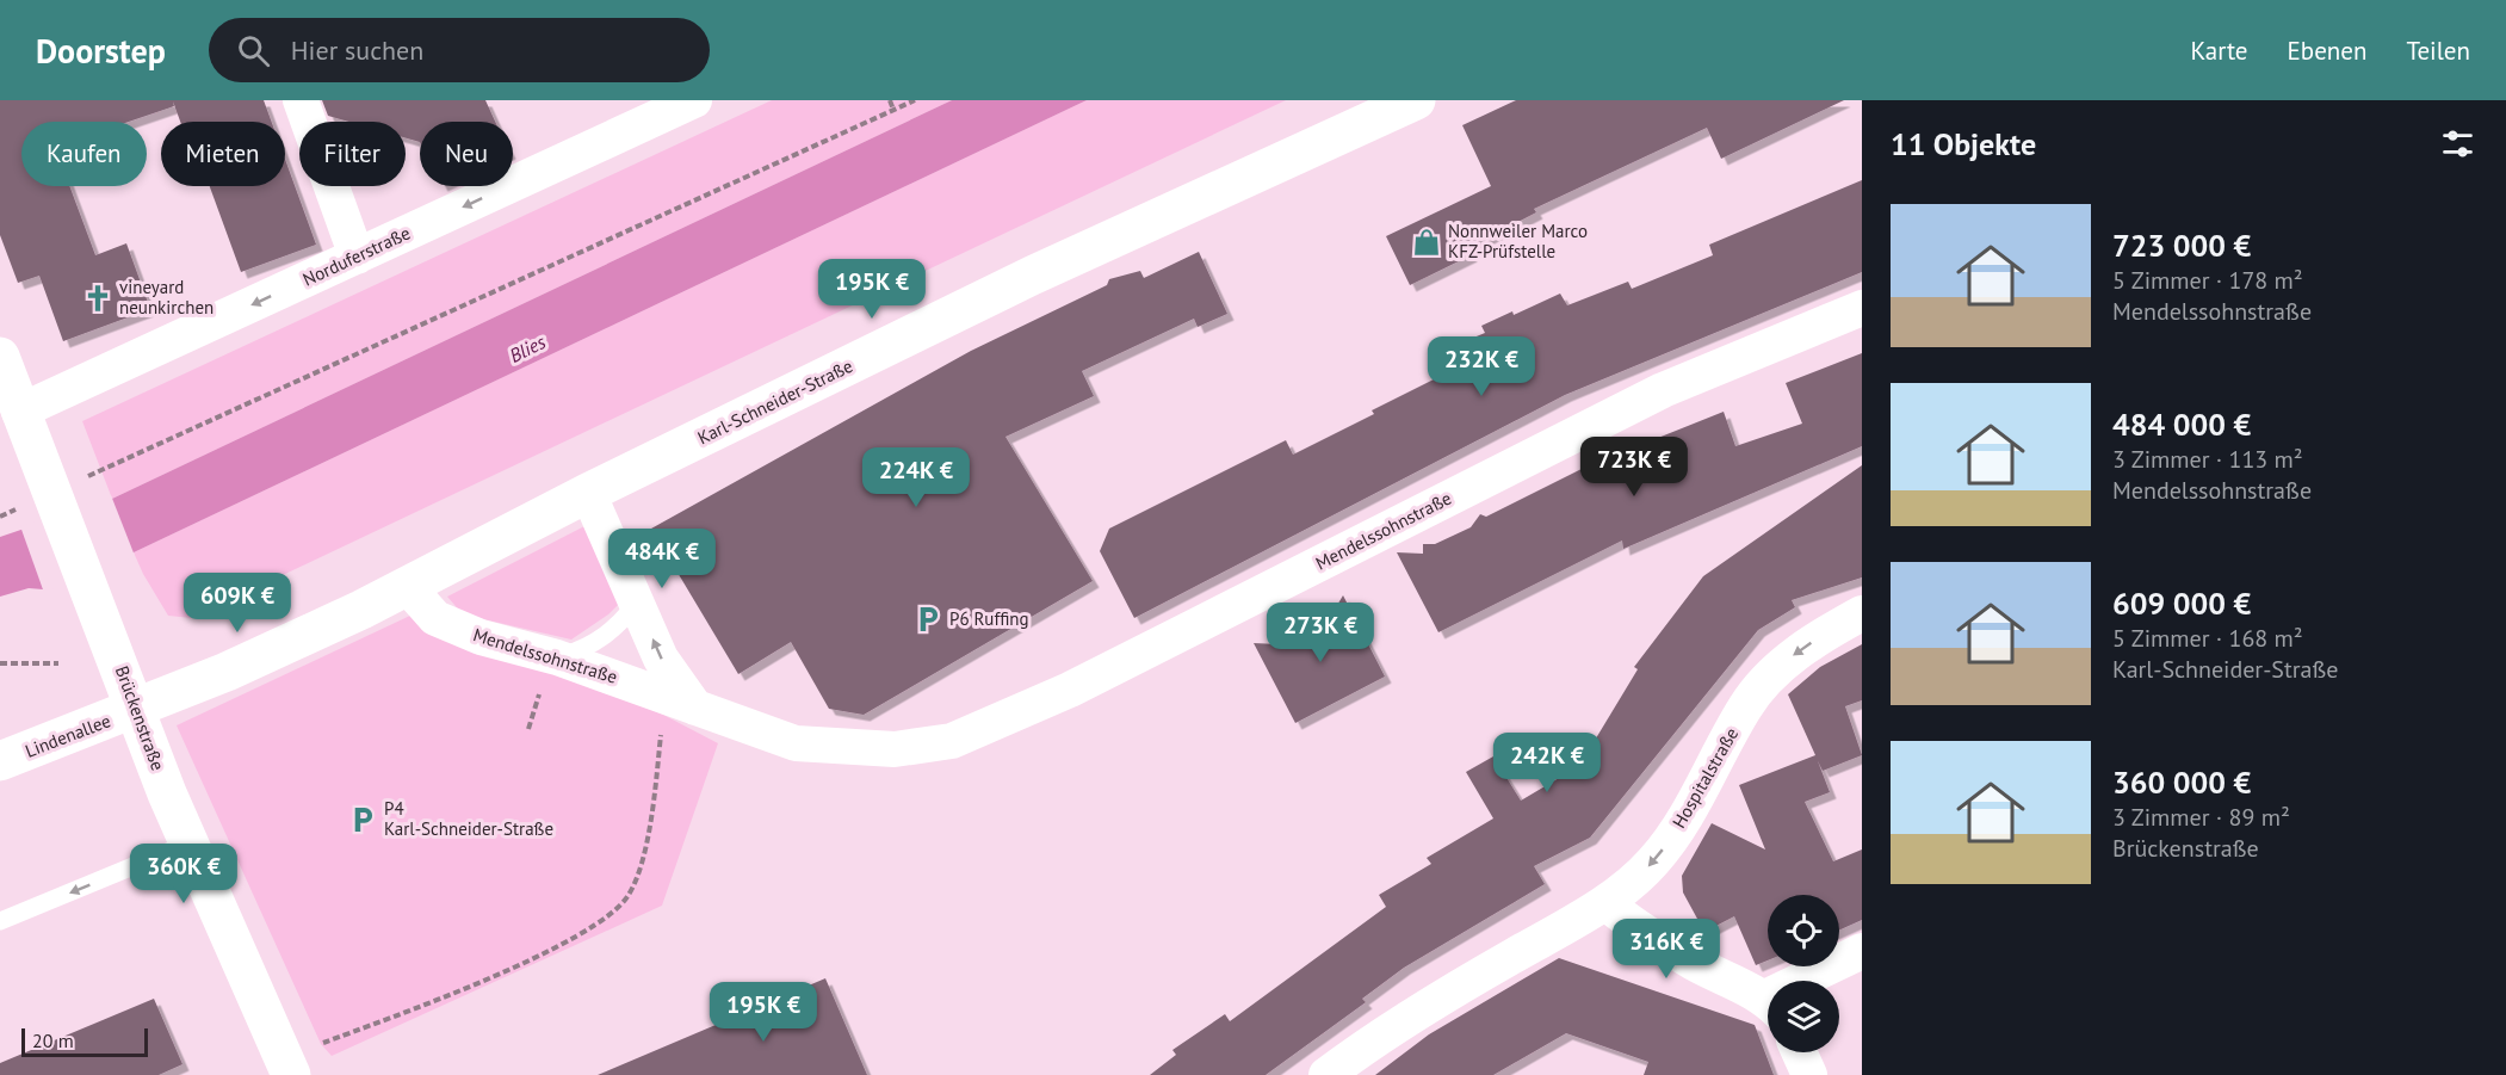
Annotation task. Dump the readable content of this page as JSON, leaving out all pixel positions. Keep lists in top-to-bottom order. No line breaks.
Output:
{"streets":{"main road":["Karl-Schneider-Straße","Brückenstraße","Lindenallee"],"street":["Norduferstraße","Mendelssohnstraße","Hospitalstraße"]},"crossings":[["Norduferstraße","Brückenstraße"],["Karl-Schneider-Straße","Mendelssohnstraße"],["Karl-Schneider-Straße","Brückenstraße"],["Karl-Schneider-Straße","Lindenallee"],["Brückenstraße","Lindenallee"]],"one_way":["Norduferstraße","Hospitalstraße"],"water":["Blies"],"places":{"shop":["Nonnweiler Marco KFZ-Prüfstelle"],"church":["vineyard neunkirchen"],"parking":["P6 Ruffing","P4 Karl-Schneider-Straße"]},"scale_bar":"20 m","page":{"header":"Doorstep","search":"Hier suchen","nav":["Karte","Ebenen","Teilen"],"heading":"11 Objekte","chip":["Kaufen","Mieten","Filter","Neu"],"list":[{"name":"723 000 €","note":"5 Zimmer · 178 m² · Mendelssohnstraße"},{"name":"484 000 €","note":"3 Zimmer · 113 m² · Mendelssohnstraße"},{"name":"609 000 €","note":"5 Zimmer · 168 m² · Karl-Schneider-Straße"},{"name":"360 000 €","note":"3 Zimmer · 89 m² · Brückenstraße"}],"price":["195K €","232K €","723K €","224K €","484K €","609K €","273K €","242K €","360K €","316K €","195K €"],"scale":"20 m"}}
